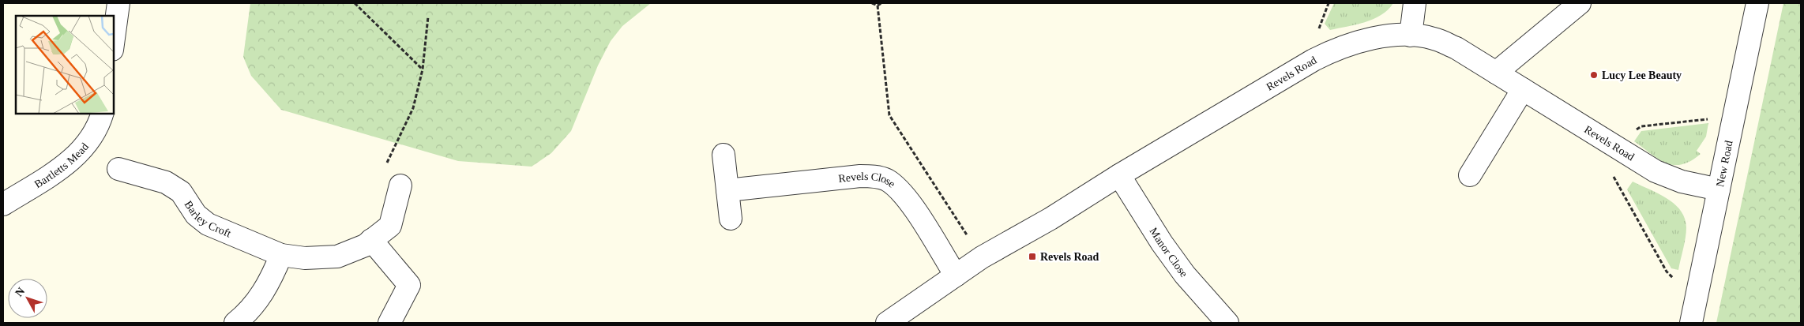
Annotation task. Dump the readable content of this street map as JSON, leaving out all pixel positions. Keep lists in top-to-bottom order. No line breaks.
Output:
{"streets":{"street":["Revels Road","New Road","Bartletts Mead","Revels Close","Barley Croft","Manor Close"]},"crossings":[["Revels Road","New Road"],["Revels Road","Revels Close"],["Revels Road","Manor Close"]],"places":{"other":["Lucy Lee Beauty"],"transit":["Revels Road"]},"north":"top left"}
